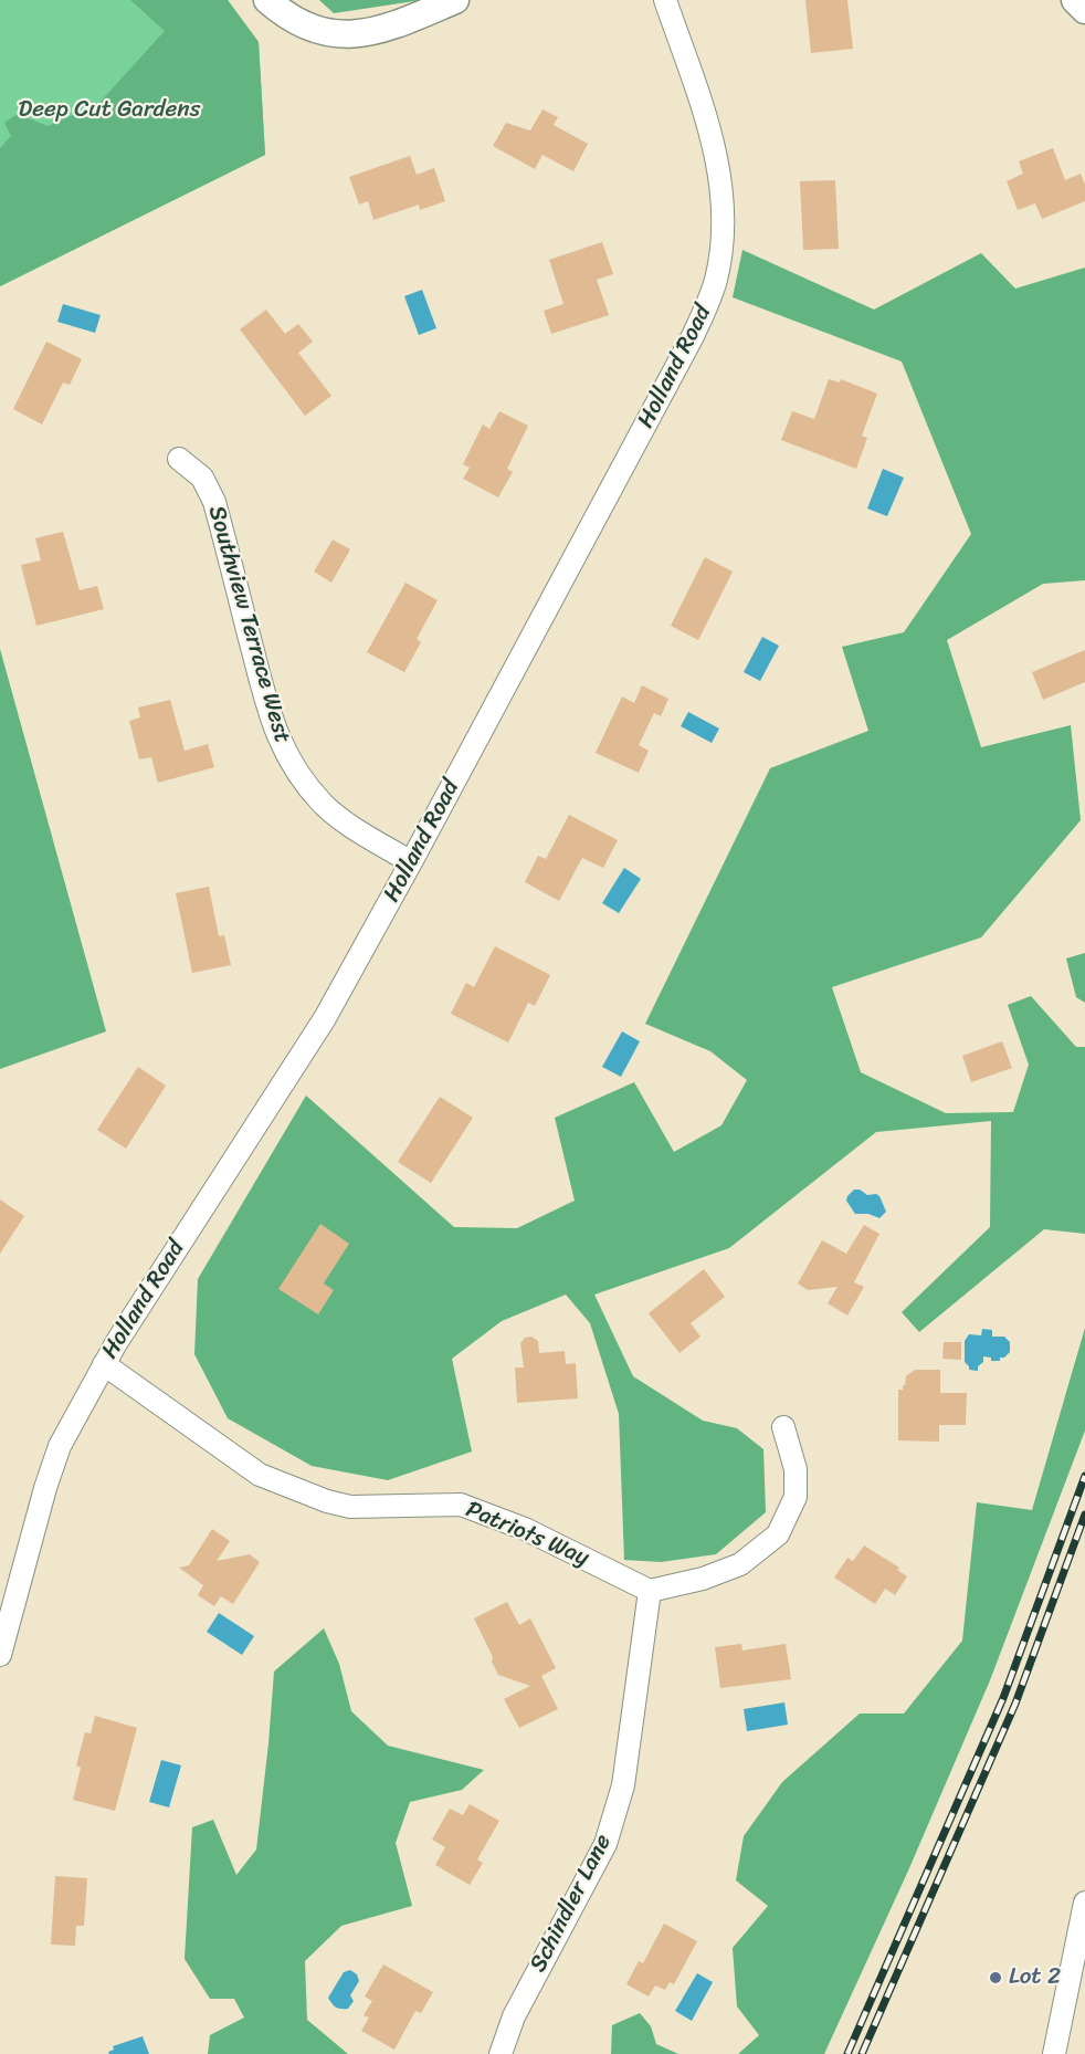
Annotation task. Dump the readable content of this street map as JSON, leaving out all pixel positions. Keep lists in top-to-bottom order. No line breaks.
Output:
{"streets":{"street":["Holland Road","Southview Terrace West","Patriots Way","Schindler Lane"]},"crossings":[["Holland Road","Southview Terrace West"],["Holland Road","Patriots Way"],["Patriots Way","Schindler Lane"]],"parks":["Deep Cut Gardens"],"places":["Lot 2"]}
